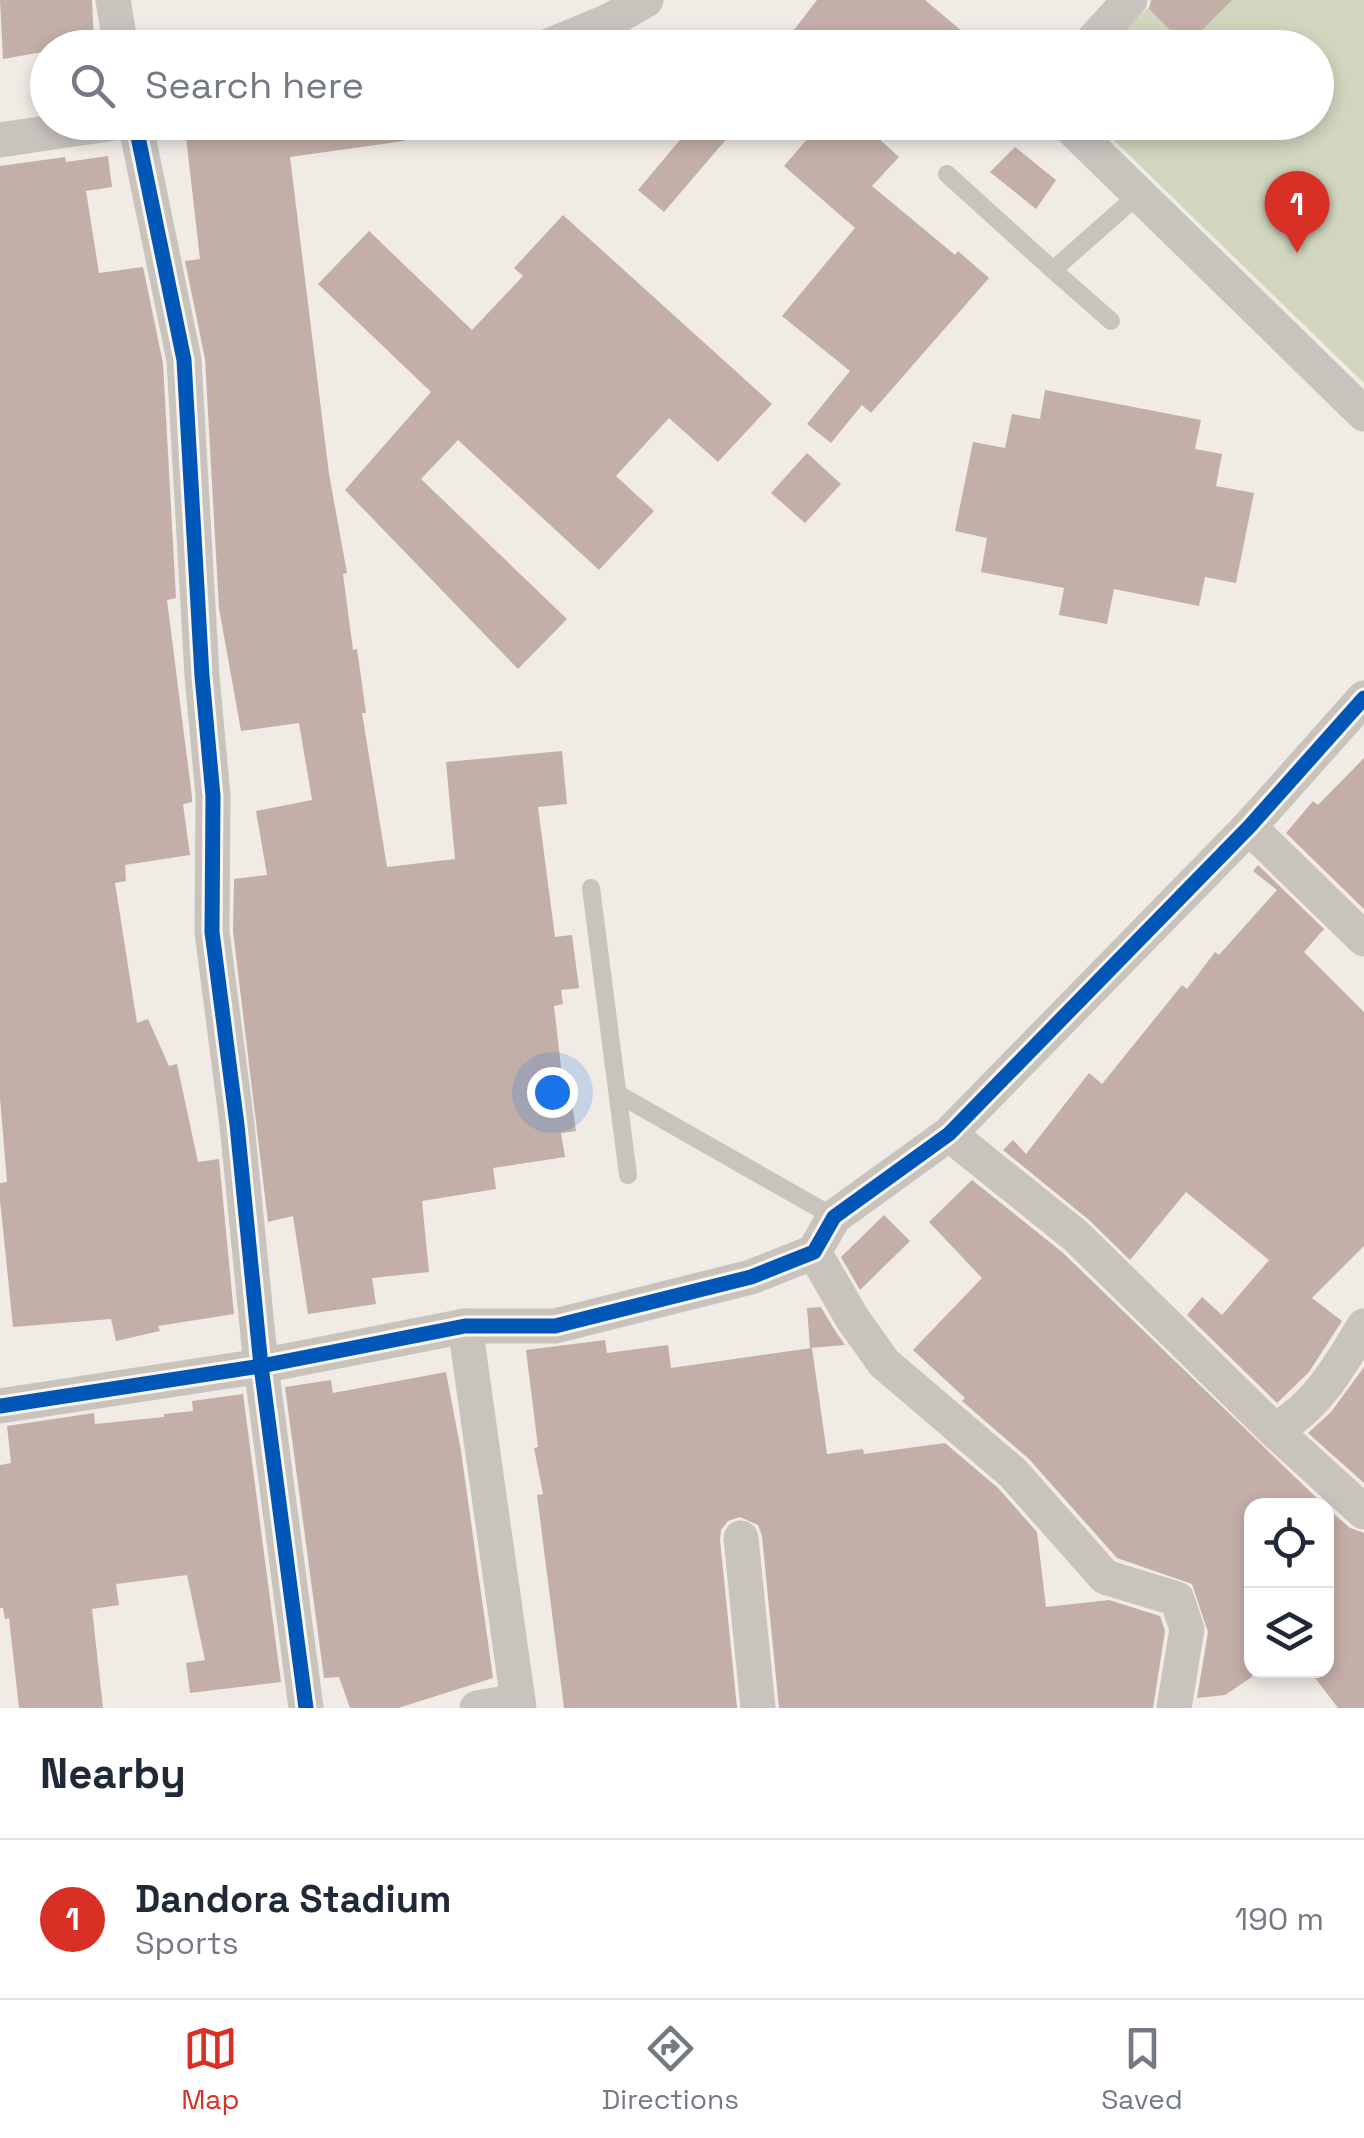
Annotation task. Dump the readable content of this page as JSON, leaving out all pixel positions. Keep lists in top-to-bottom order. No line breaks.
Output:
{"page":{"search":"Search here","pins":"1","heading":"Nearby","list":[{"mark":"1","name":"Dandora Stadium","note":"Sports","value":"190 m"}],"nav":["Map","Directions","Saved"]}}
